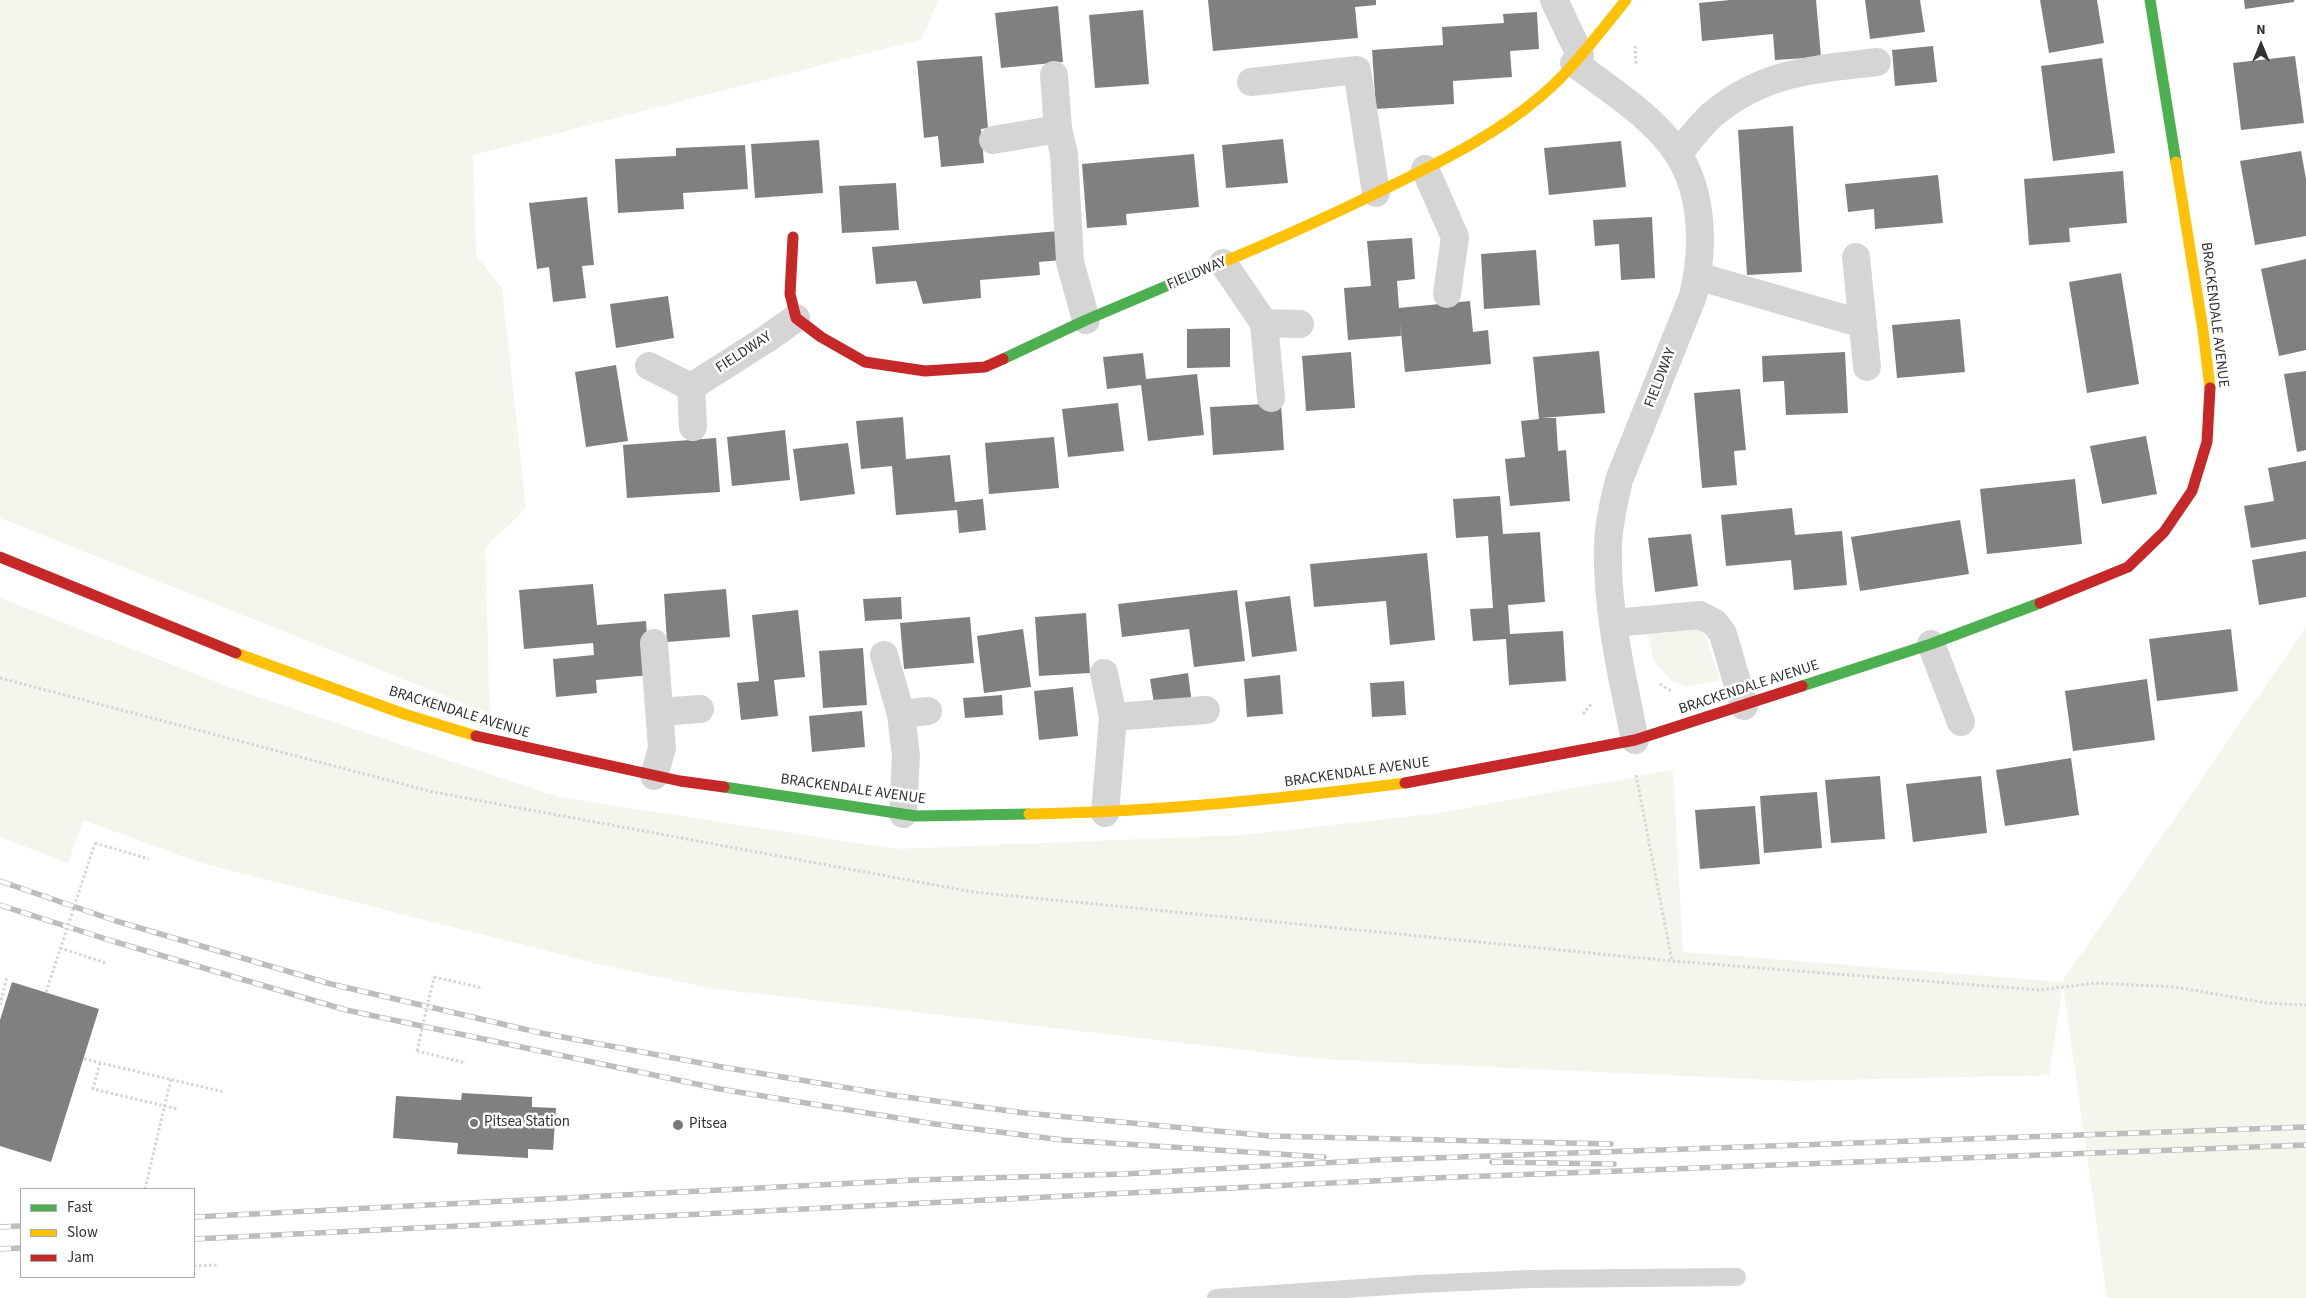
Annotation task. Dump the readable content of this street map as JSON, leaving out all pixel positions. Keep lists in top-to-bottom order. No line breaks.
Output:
{"streets":{"street":["FIELDWAY","BRACKENDALE AVENUE"]},"crossings":[["FIELDWAY","BRACKENDALE AVENUE"]],"places":["Pitsea Station","Pitsea"],"legend":["Fast","Slow","Jam"],"north":"top"}
